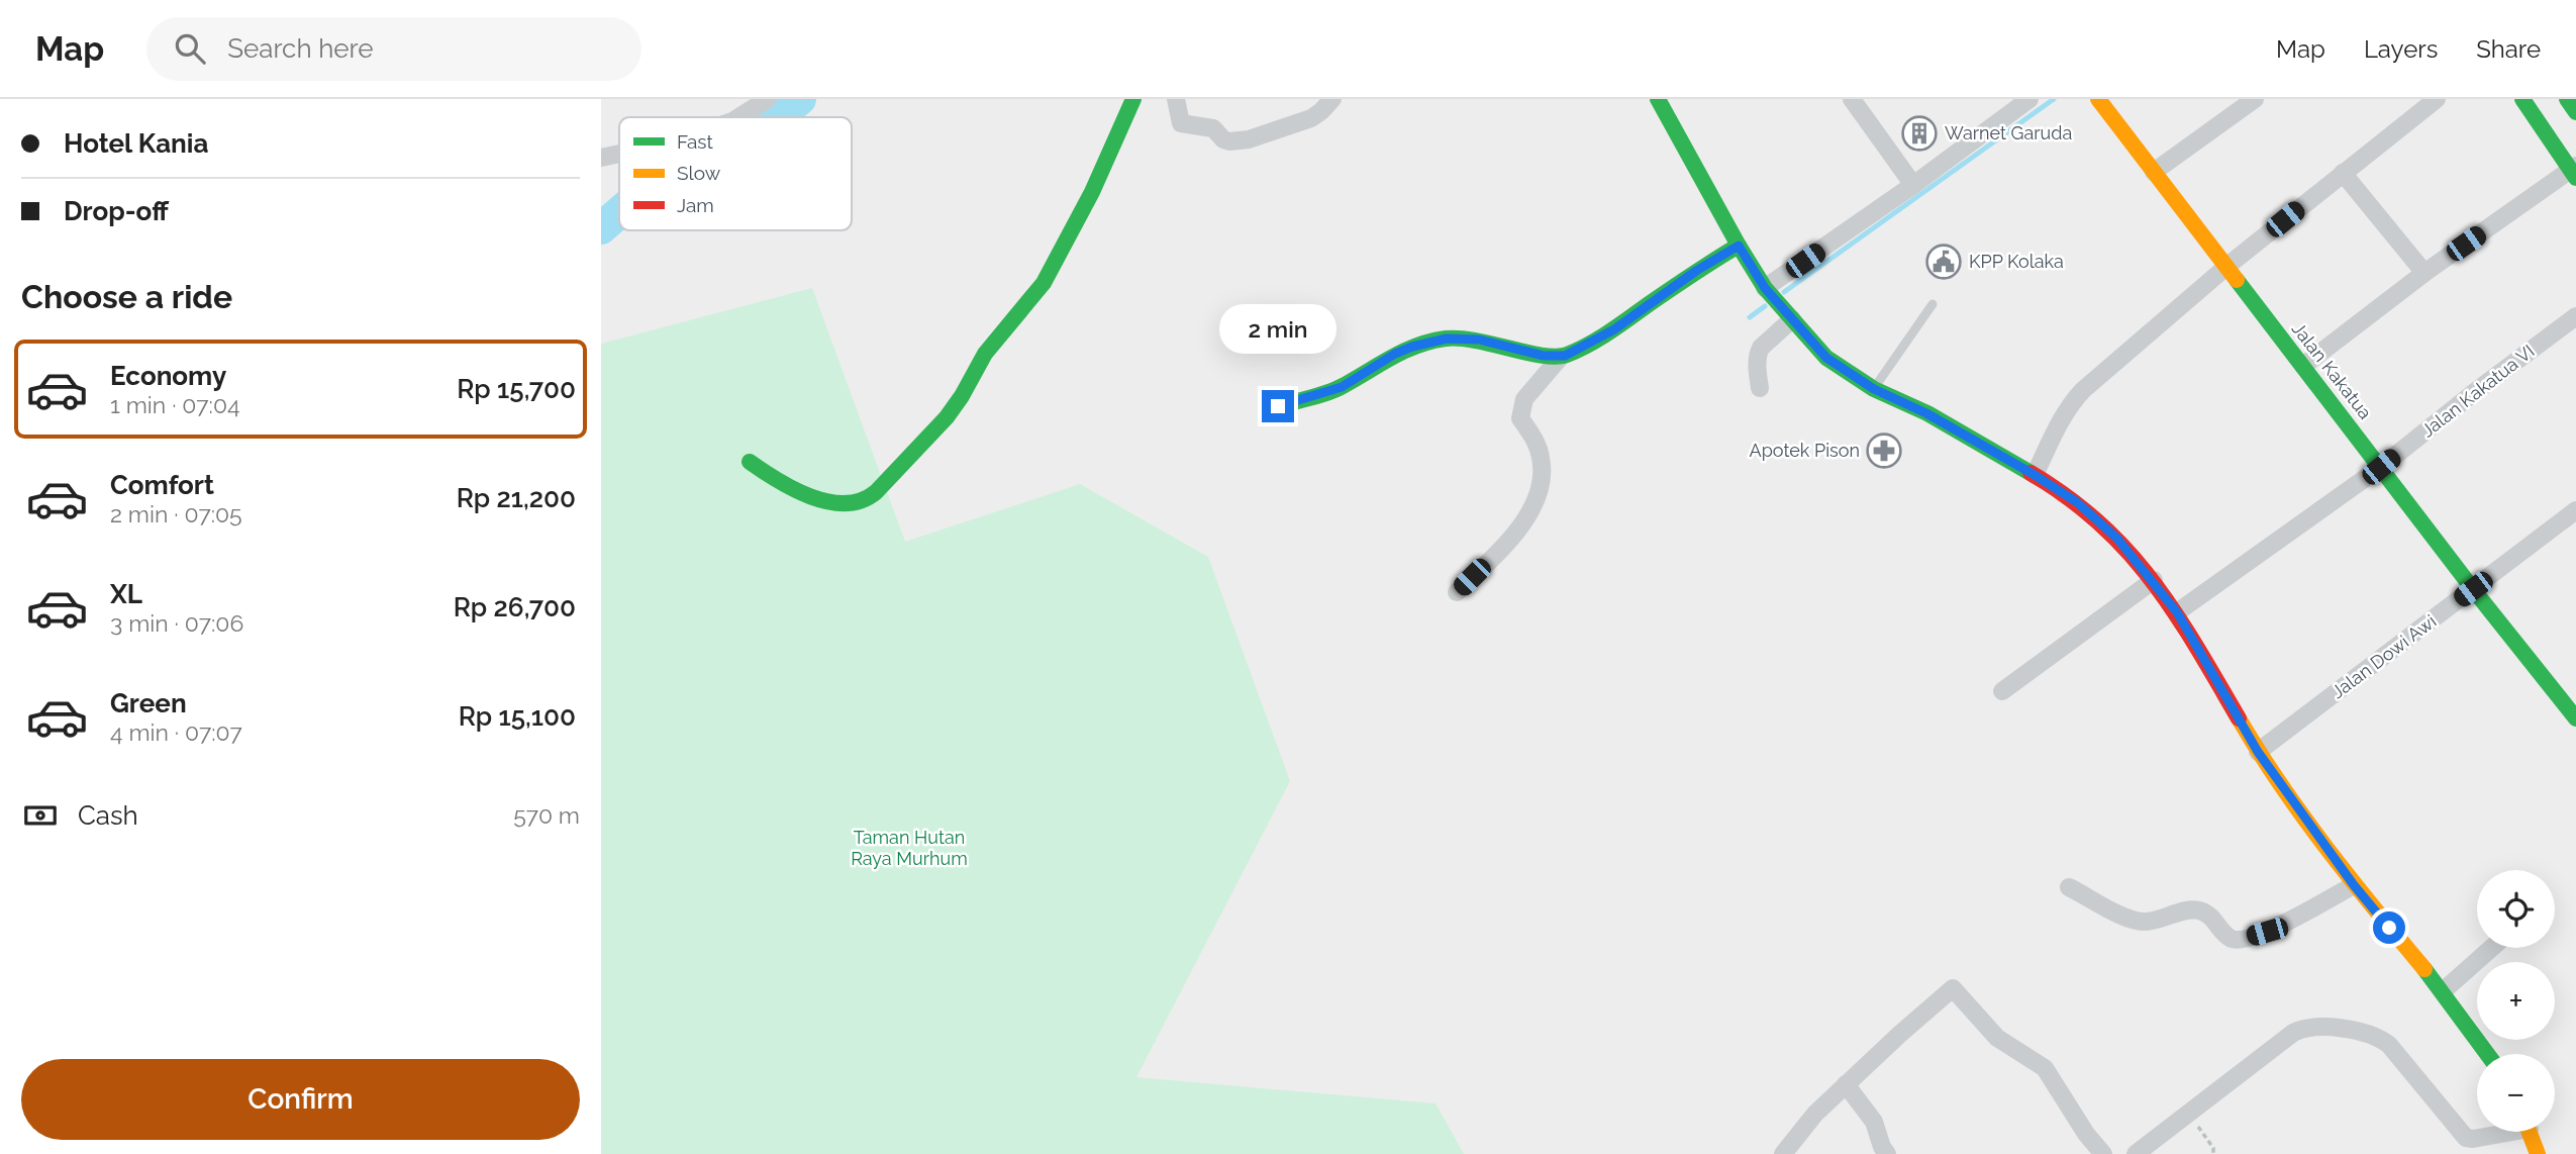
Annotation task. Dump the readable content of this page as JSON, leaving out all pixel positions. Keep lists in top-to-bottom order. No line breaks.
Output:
{"streets":{"main road":["Jalan Kakatua"],"street":["Jalan Kakatua VI","Jalan Dowi Awi"]},"crossings":[["Jalan Kakatua","Jalan Kakatua VI"],["Jalan Kakatua","Jalan Dowi Awi"]],"parks":["Taman Hutan Raya Murhum"],"places":{"building":["Warnet Garuda"],"public building":["KPP Kolaka"],"pharmacy":["Apotek Pison"]},"legend":["Fast","Slow","Jam"],"page":{"header":"Map","search":"Search here","nav":["Map","Layers","Share"],"banner":["Hotel Kania","Drop-off"],"heading":"Choose a ride","bubble":"2 min","list":[{"name":"Economy","note":"1 min · 07:04","value":"Rp 15,700"},{"name":"Comfort","note":"2 min · 07:05","value":"Rp 21,200"},{"name":"XL","note":"3 min · 07:06","value":"Rp 26,700"},{"name":"Green","note":"4 min · 07:07","value":"Rp 15,100"}],"pay":["Cash","570 m"],"map_buttons":["+","−"],"buttons":"Confirm"}}
